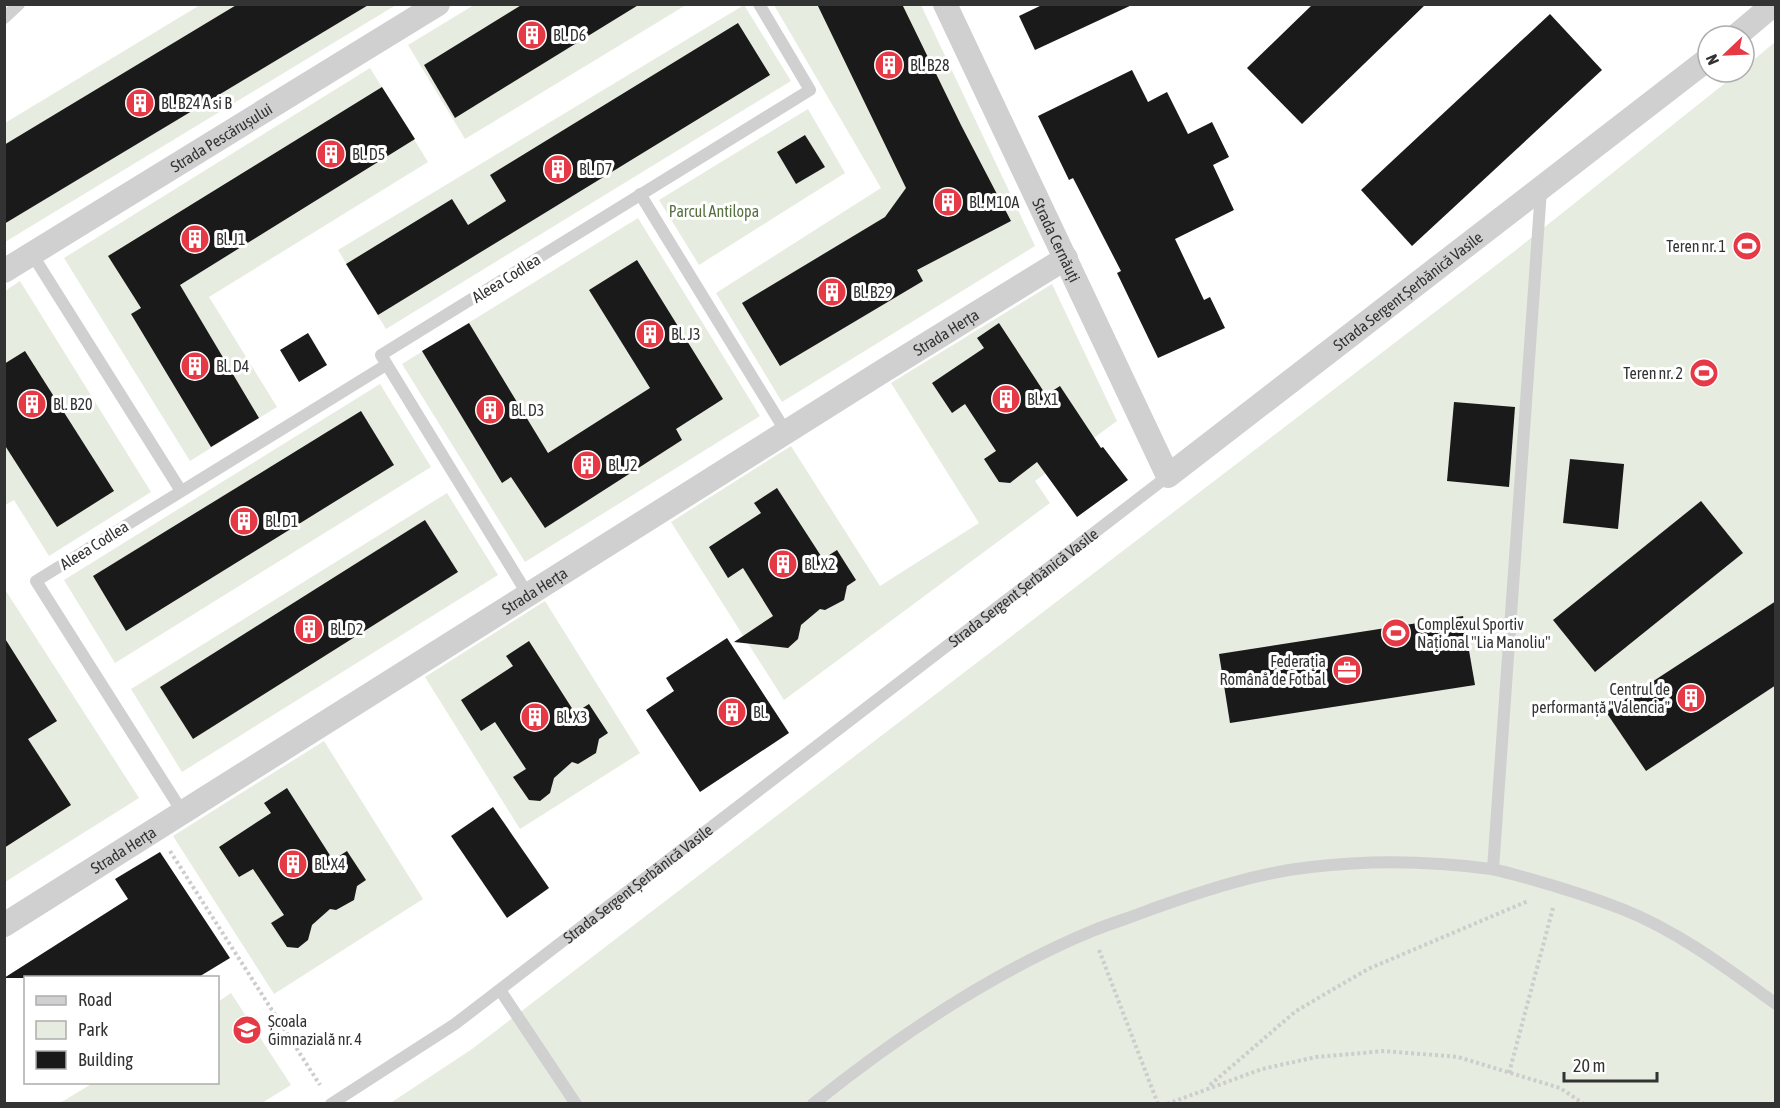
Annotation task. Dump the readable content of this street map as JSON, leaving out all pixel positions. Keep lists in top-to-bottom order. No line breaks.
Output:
{"streets":{"street":["Strada Pescărușului","Strada Cernăuți","Strada Sergent Șerbănică Vasile","Strada Herța"],"lane":["Aleea Codlea"]},"crossings":[["Strada Cernăuți","Strada Sergent Șerbănică Vasile"],["Strada Cernăuți","Strada Herța"],["Aleea Codlea","Strada Herța"]],"parks":["Parcul Antilopa"],"places":{"building":["Bl. D6","Bl. B28","Bl. B24 A si B","Bl. D5","Bl. D7","Bl. M10A","Bl. J1","Bl. B29","Bl. J3","Bl. D4","Bl. X1","Bl. B20","Bl. D3","Bl. J2","Bl. D1","Bl. X2","Bl. D2","Centrul de performanță \"Valencia\"","Bl.","Bl. X3","Bl. X4"],"sports":["Teren nr. 1","Teren nr. 2","Complexul Sportiv Național \"Lia Manoliu\""],"office":["Federația Română de Fotbal"],"school or university":["Școala Gimnazială nr. 4"]},"legend":["Road","Park","Building"],"scale_bar":"20 m","north":"bottom left"}
